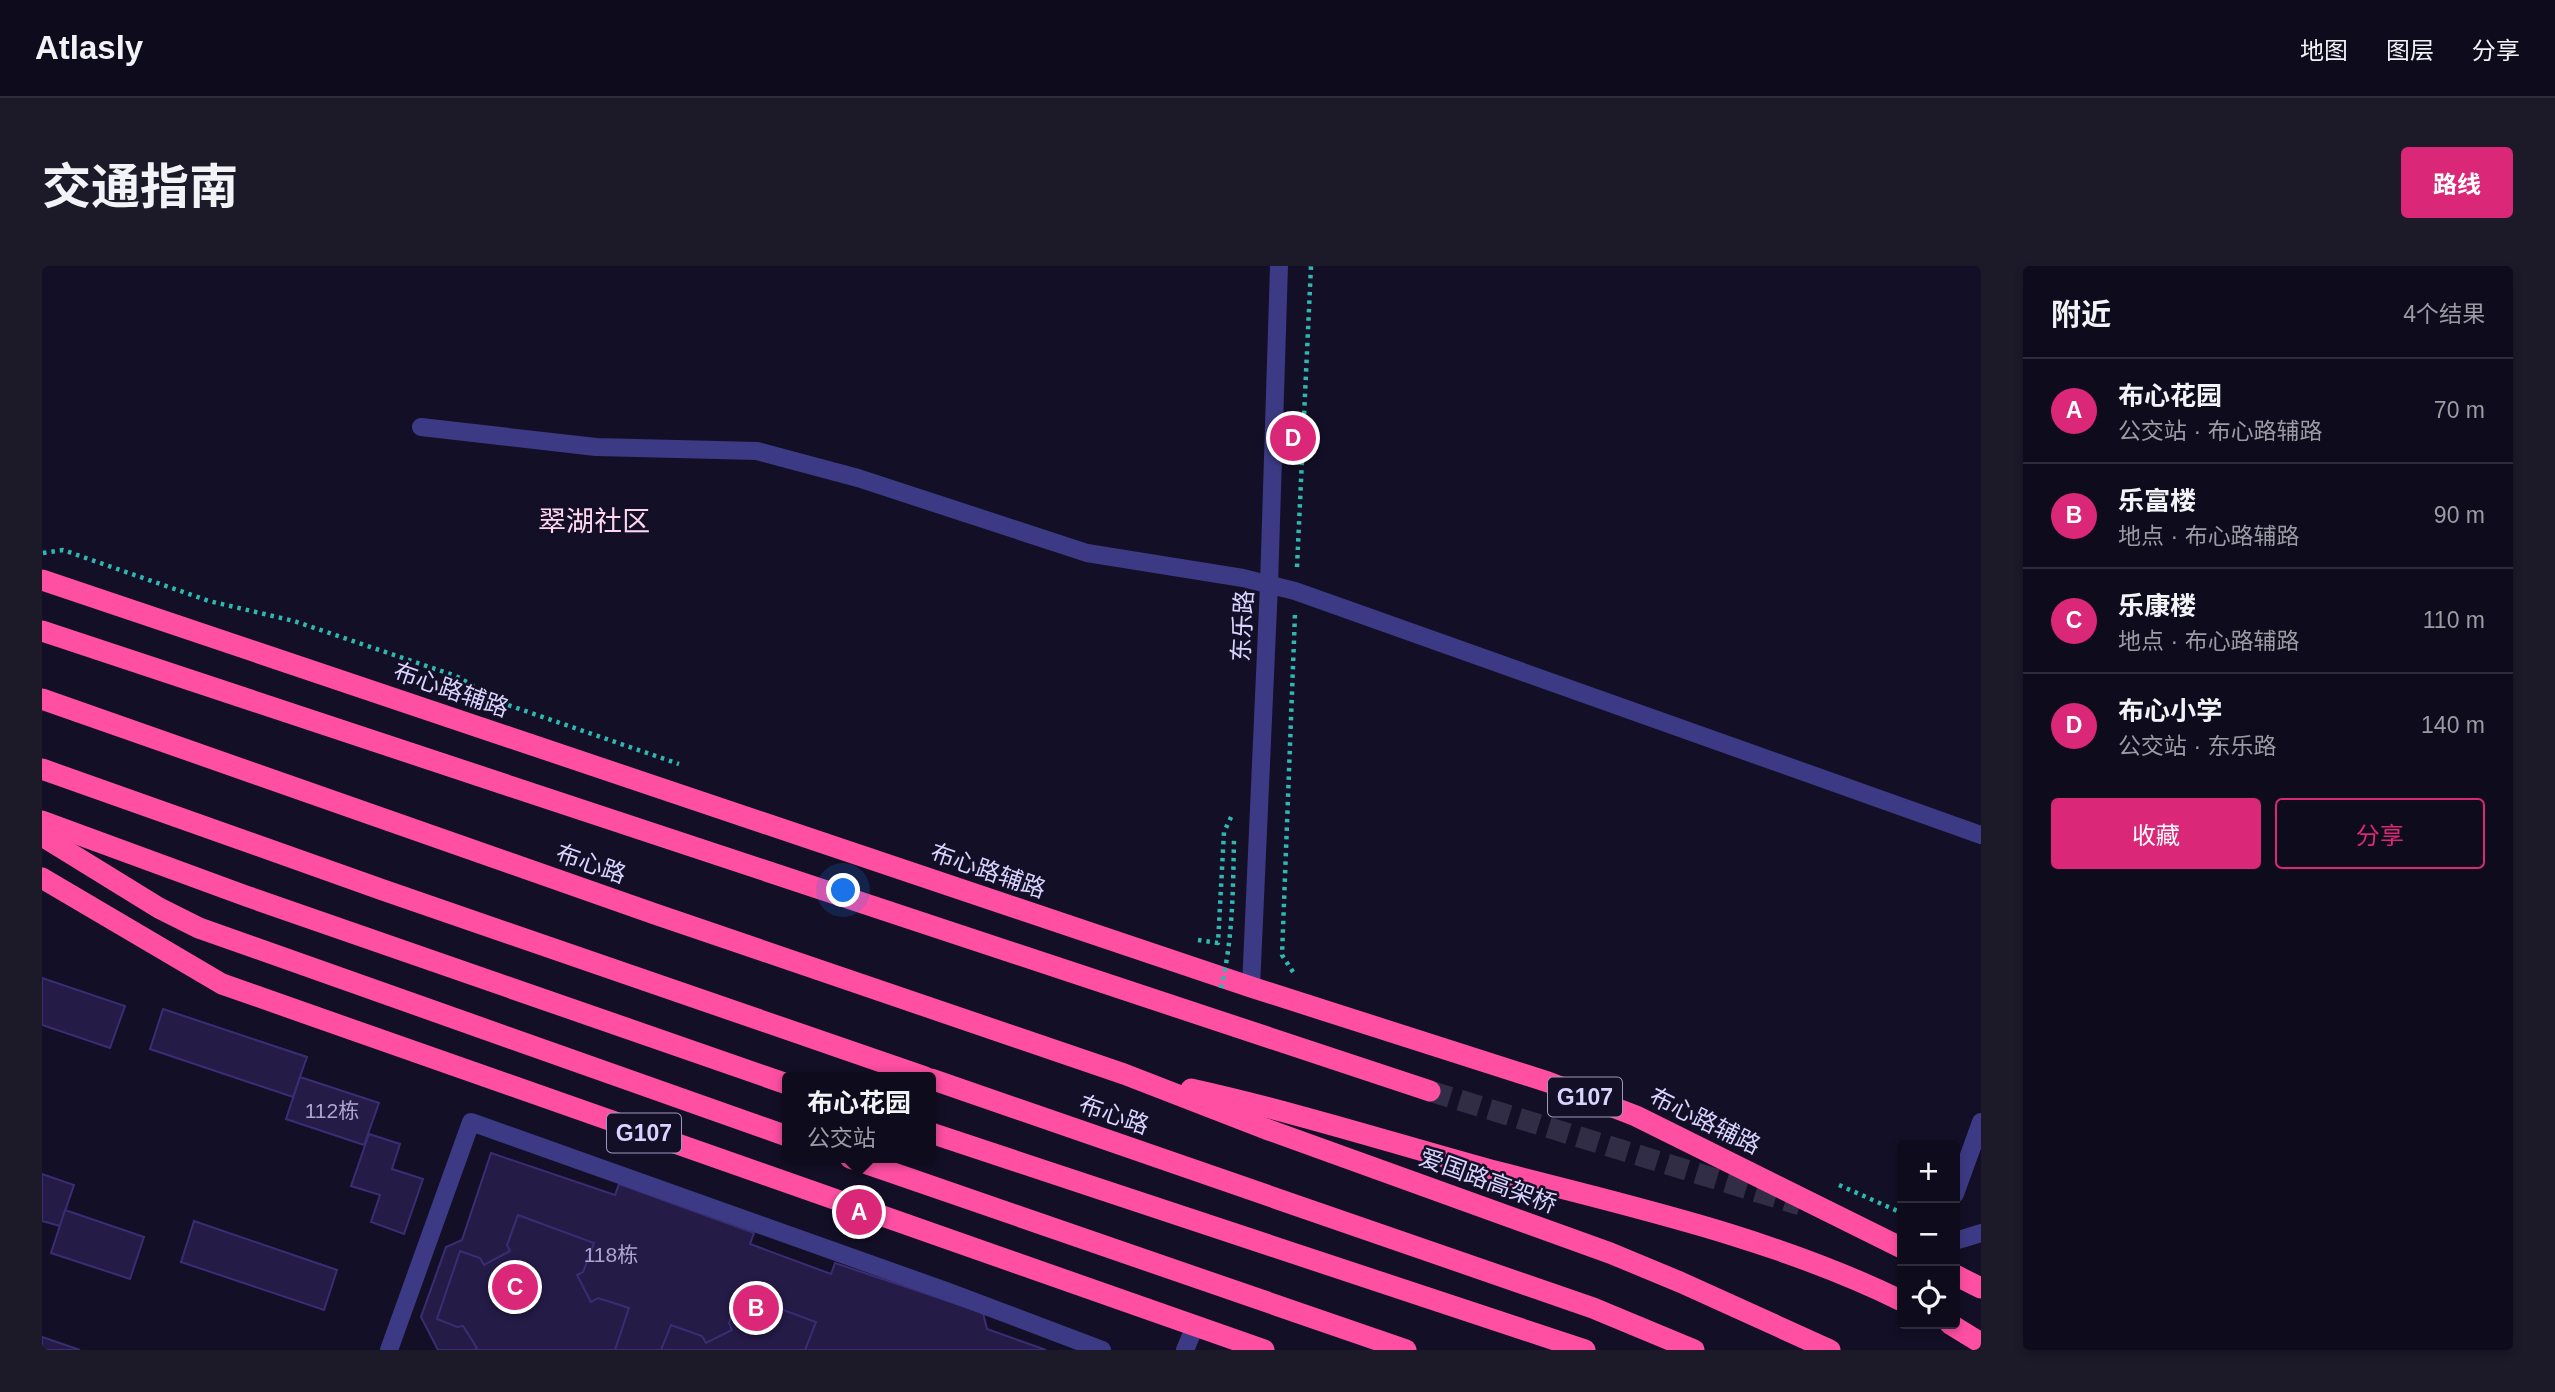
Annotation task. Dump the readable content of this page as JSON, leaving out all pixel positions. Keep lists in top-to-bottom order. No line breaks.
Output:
{"streets":{"highway":["布心路辅路","布心路","G107","爱国路高架桥"],"street":["东乐路"]},"crossings":[["东乐路","布心路辅路"],["布心路","爱国路高架桥"]],"districts":["翠湖社区"],"house_numbers":["112栋","118栋"],"page":{"header":"Atlasly","nav":["地图","图层","分享"],"title":"交通指南","buttons":["路线",["收藏","分享"]],"heading":["附近","4个结果"],"list":[{"mark":"A","name":"布心花园","note":"公交站 · 布心路辅路","value":"70 m"},{"mark":"B","name":"乐富楼","note":"地点 · 布心路辅路","value":"90 m"},{"mark":"C","name":"乐康楼","note":"地点 · 布心路辅路","value":"110 m"},{"mark":"D","name":"布心小学","note":"公交站 · 东乐路","value":"140 m"}],"pins":["D","A","C","B"],"popup":["布心花园","公交站"],"map_buttons":["+","−"]}}
